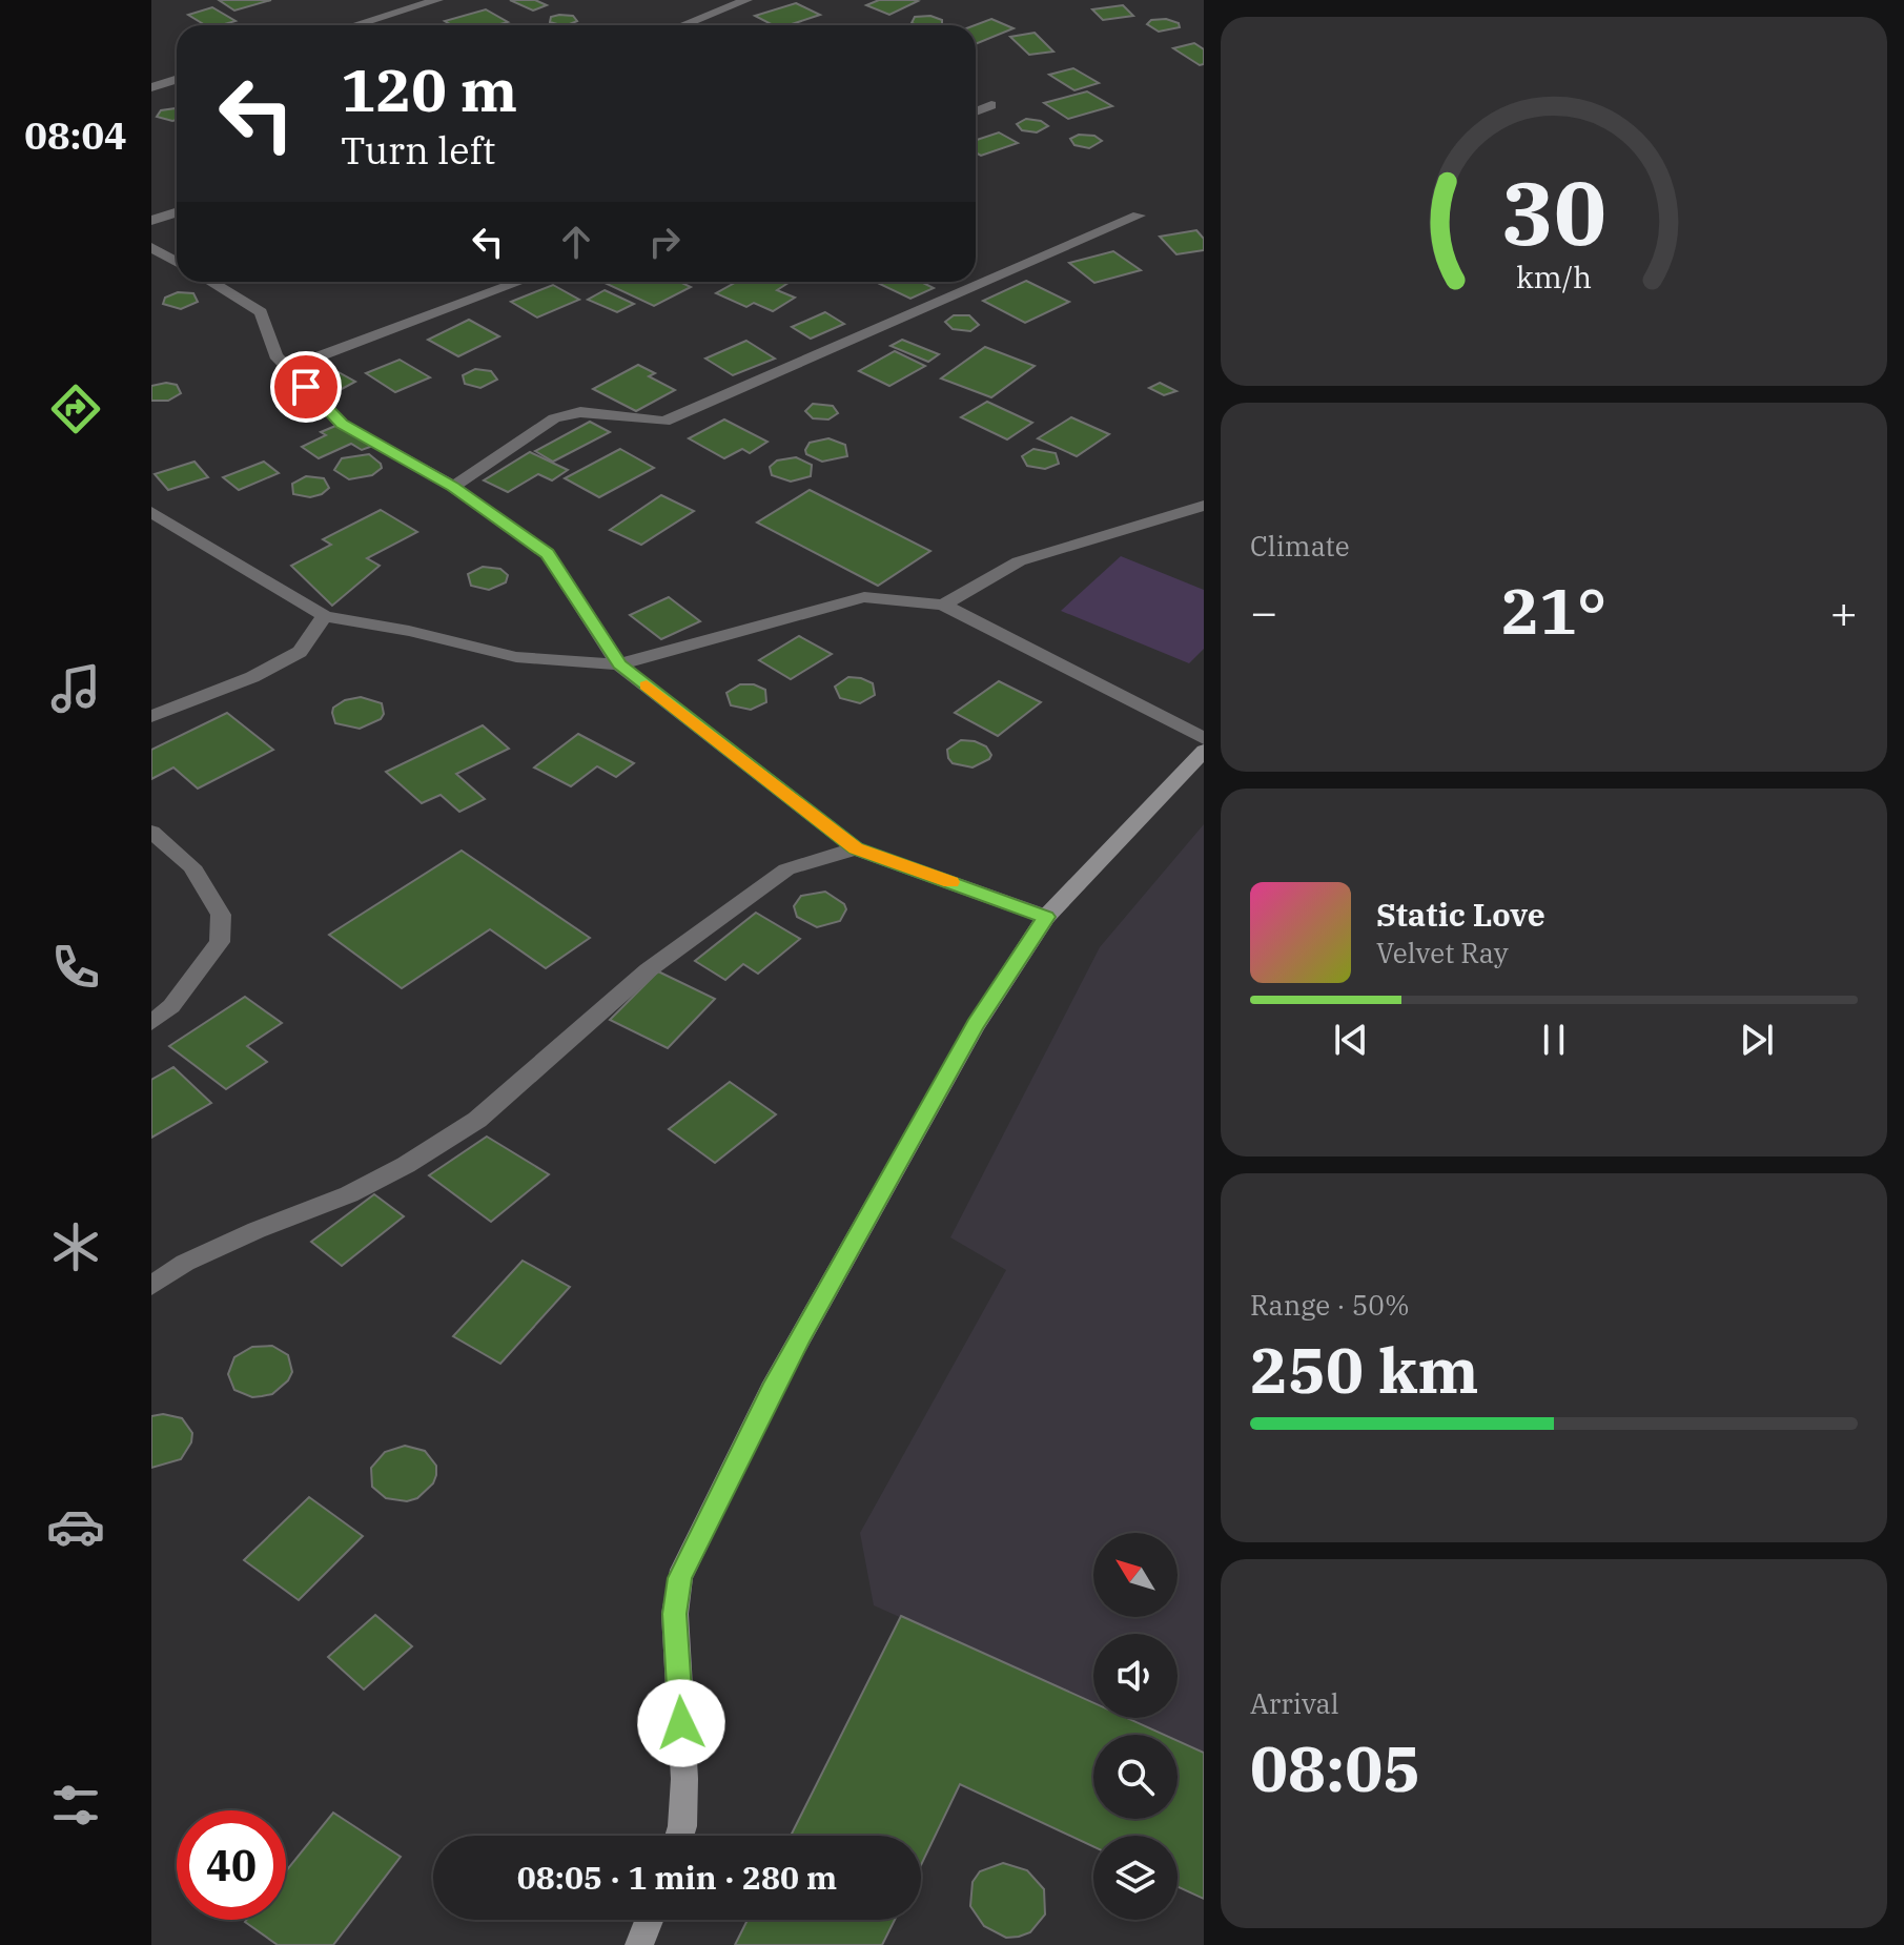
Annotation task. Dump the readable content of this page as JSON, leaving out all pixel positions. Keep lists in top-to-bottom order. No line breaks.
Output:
{"north":"top left","page":{"tabs":"08:04","turn":["120 m","Turn left"],"tile":["Climate",["Range · 50%","250 km"],["Arrival","08:05"]],"heat":["−","21°","+"],"song":["Static Love","Velvet Ray"],"limit":"40","trip":"08:05 · 1 min · 280 m","gauge":["30","km/h"]}}
